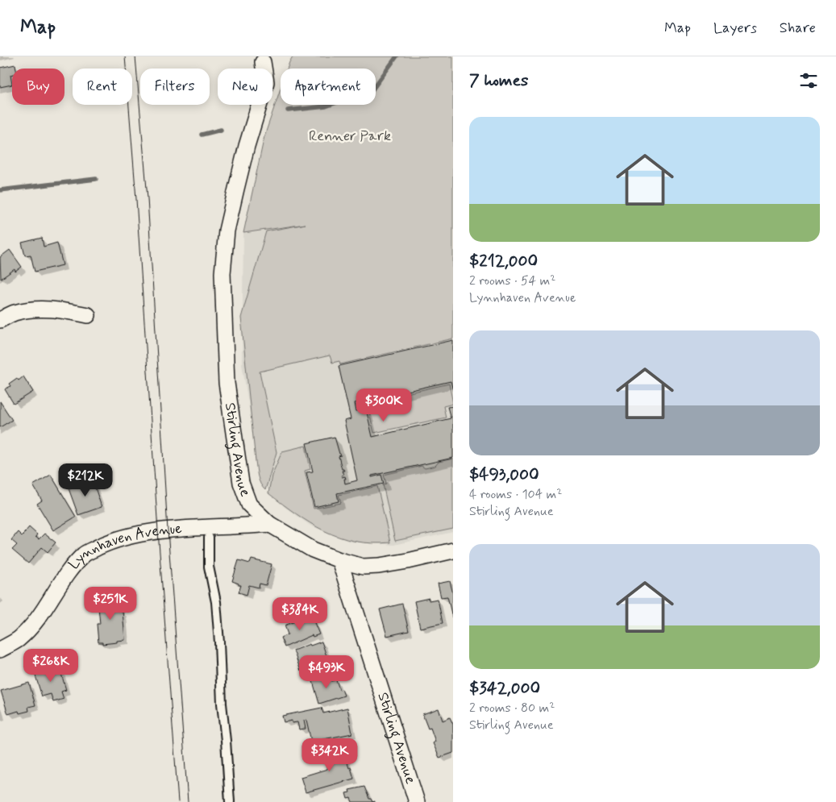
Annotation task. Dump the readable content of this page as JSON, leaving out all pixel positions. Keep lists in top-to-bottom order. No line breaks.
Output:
{"streets":{"street":["Stirling Avenue","Lynnhaven Avenue"]},"crossings":[["Stirling Avenue","Lynnhaven Avenue"]],"parks":["Renner Park"],"page":{"header":"Map","nav":["Map","Layers","Share"],"heading":"7 homes","chip":["Buy","Rent","Filters","New","Apartment"],"list":[{"name":"$212,000","note":"2 rooms · 54 m² · Lynnhaven Avenue"},{"name":"$493,000","note":"4 rooms · 104 m² · Stirling Avenue"},{"name":"$342,000","note":"2 rooms · 80 m² · Stirling Avenue"}],"price":["$300K","$212K","$251K","$384K","$268K","$493K","$342K"]}}
